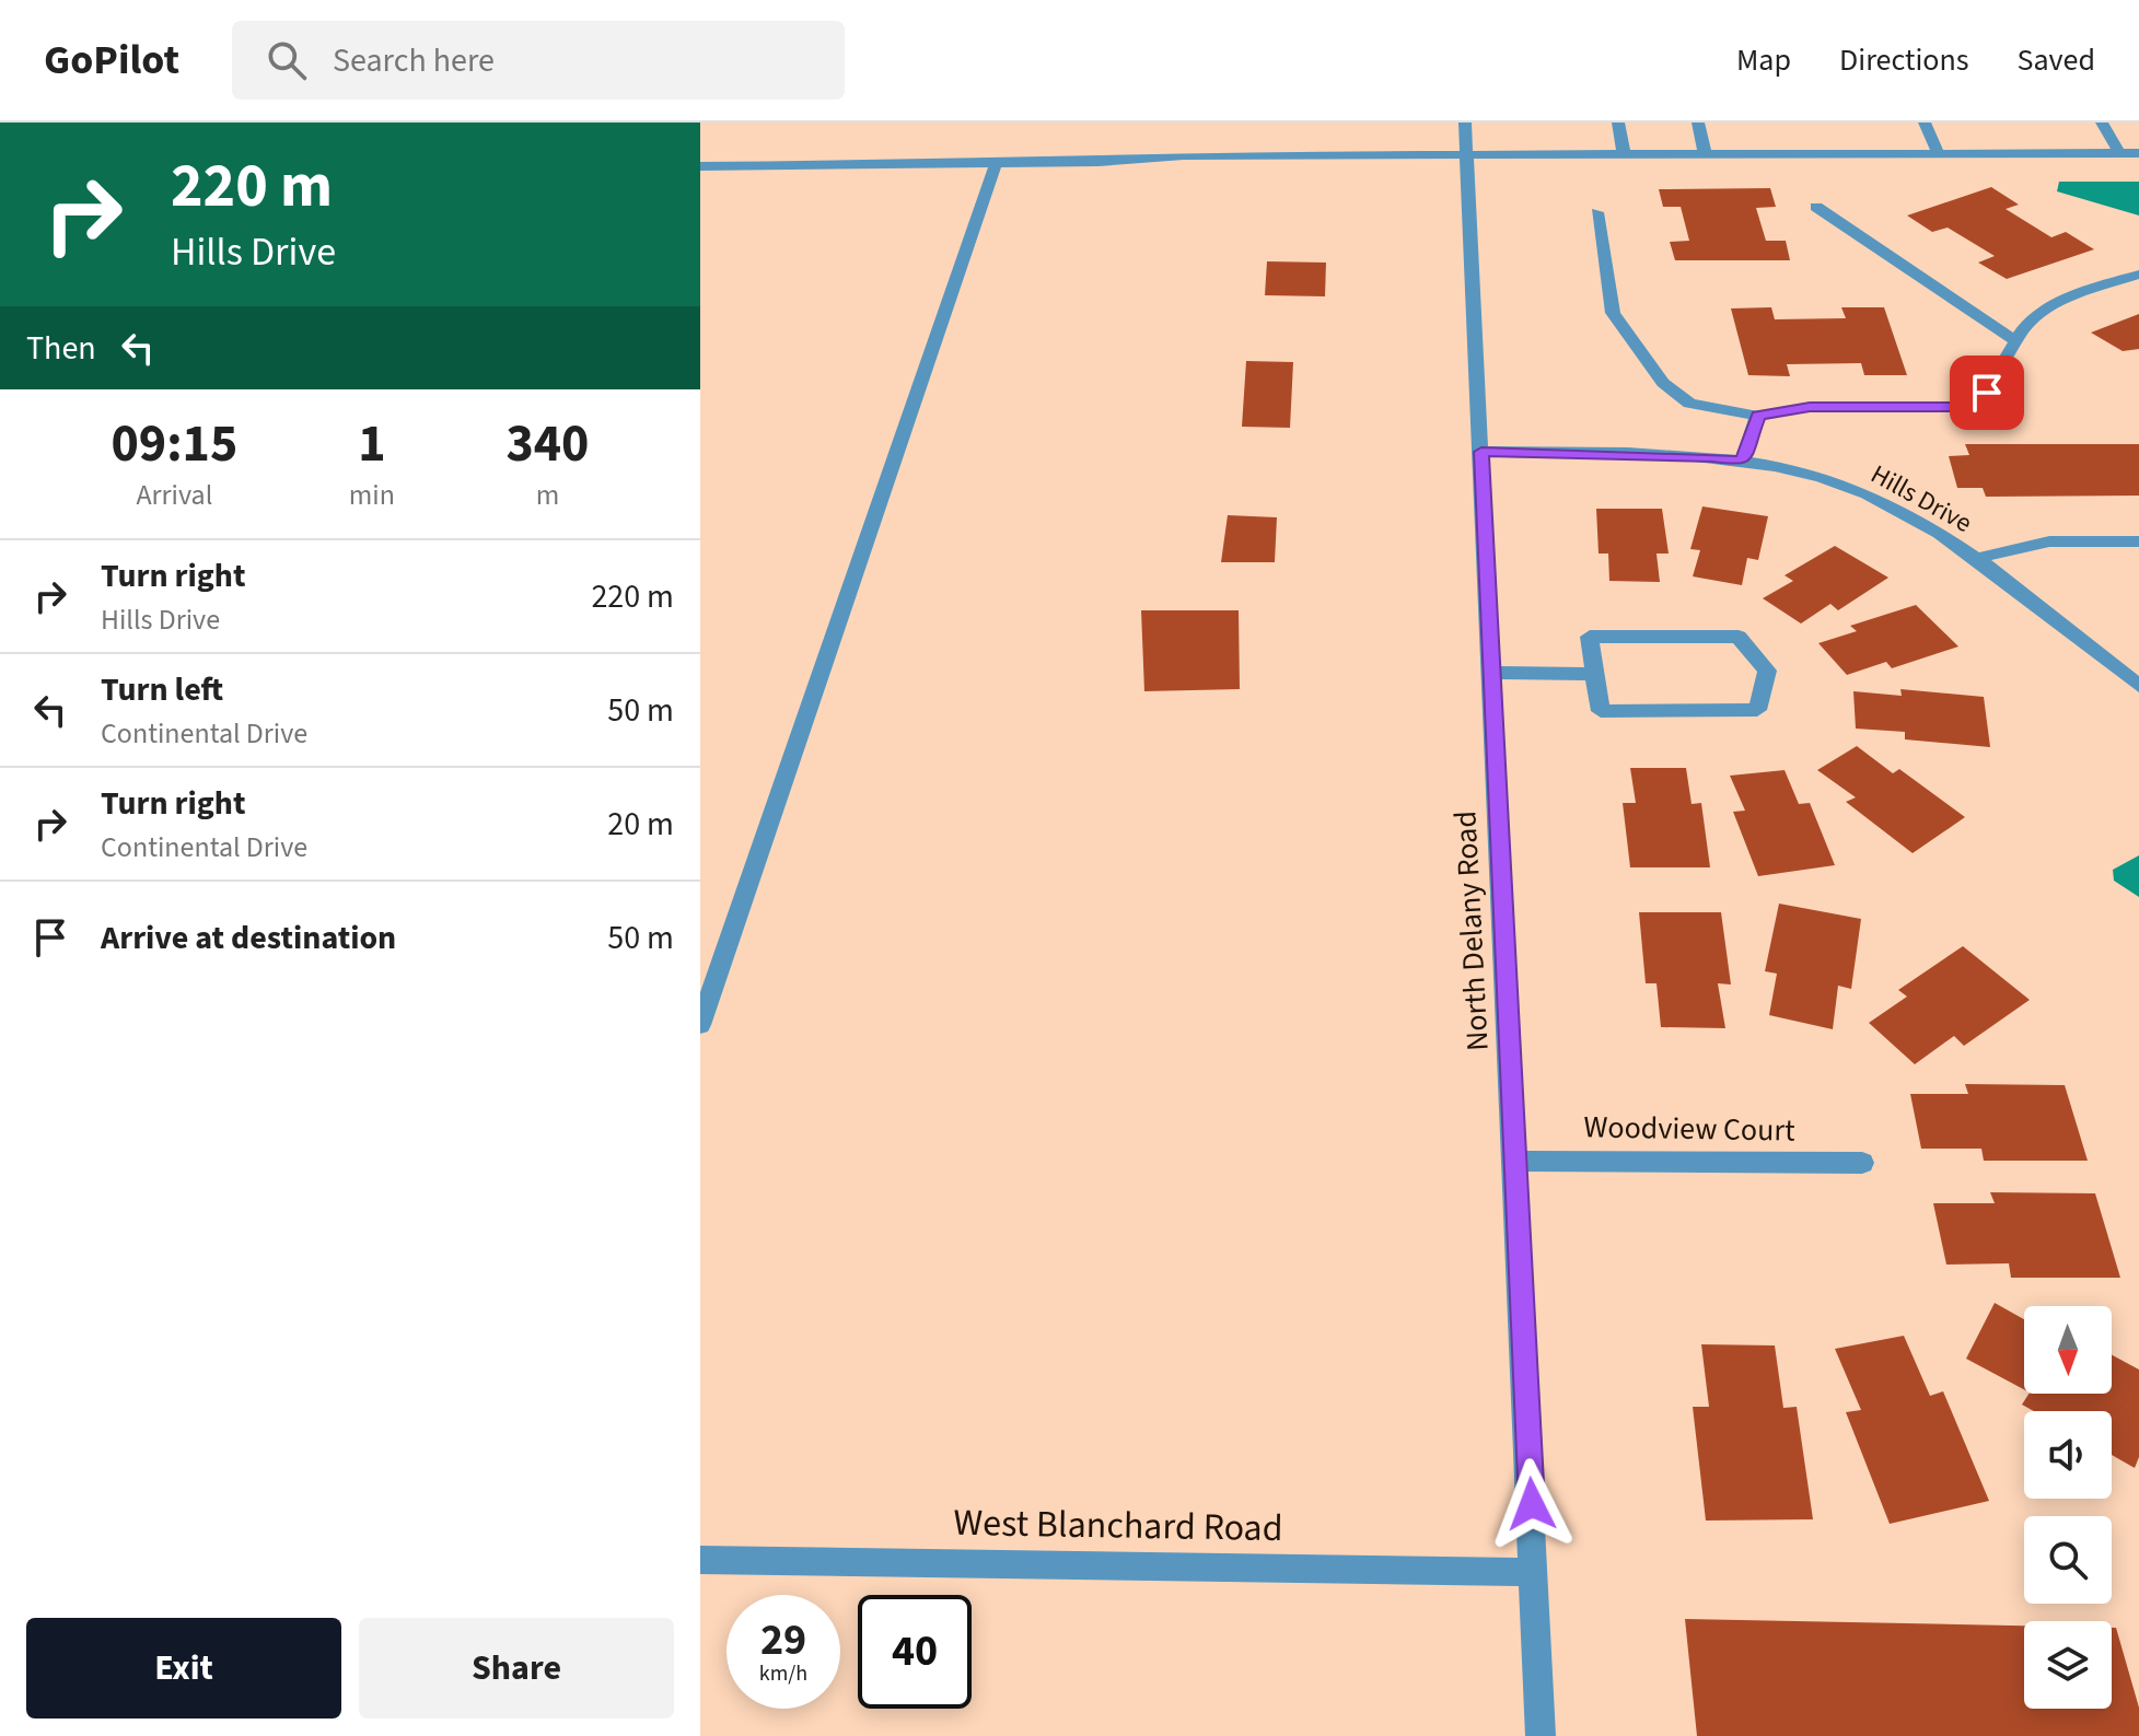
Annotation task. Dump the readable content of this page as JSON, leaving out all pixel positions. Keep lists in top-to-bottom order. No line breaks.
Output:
{"streets":{"street":["Hills Drive","North Delany Road","Woodview Court","West Blanchard Road"]},"crossings":[["Hills Drive","North Delany Road"],["North Delany Road","Woodview Court"],["North Delany Road","West Blanchard Road"]],"north":"bottom","page":{"header":"GoPilot","search":"Search here","nav":["Map","Directions","Saved"],"turn":["220 m","Hills Drive"],"then":"Then","eta":["09:15","Arrival","1","min","340","m"],"list":[{"name":"Turn right","note":"Hills Drive","value":"220 m"},{"name":"Turn left","note":"Continental Drive","value":"50 m"},{"name":"Turn right","note":"Continental Drive","value":"20 m"},{"name":"Arrive at destination","value":"50 m"}],"speed":"29 km/h","limit":"40","buttons":["Exit","Share"]}}
